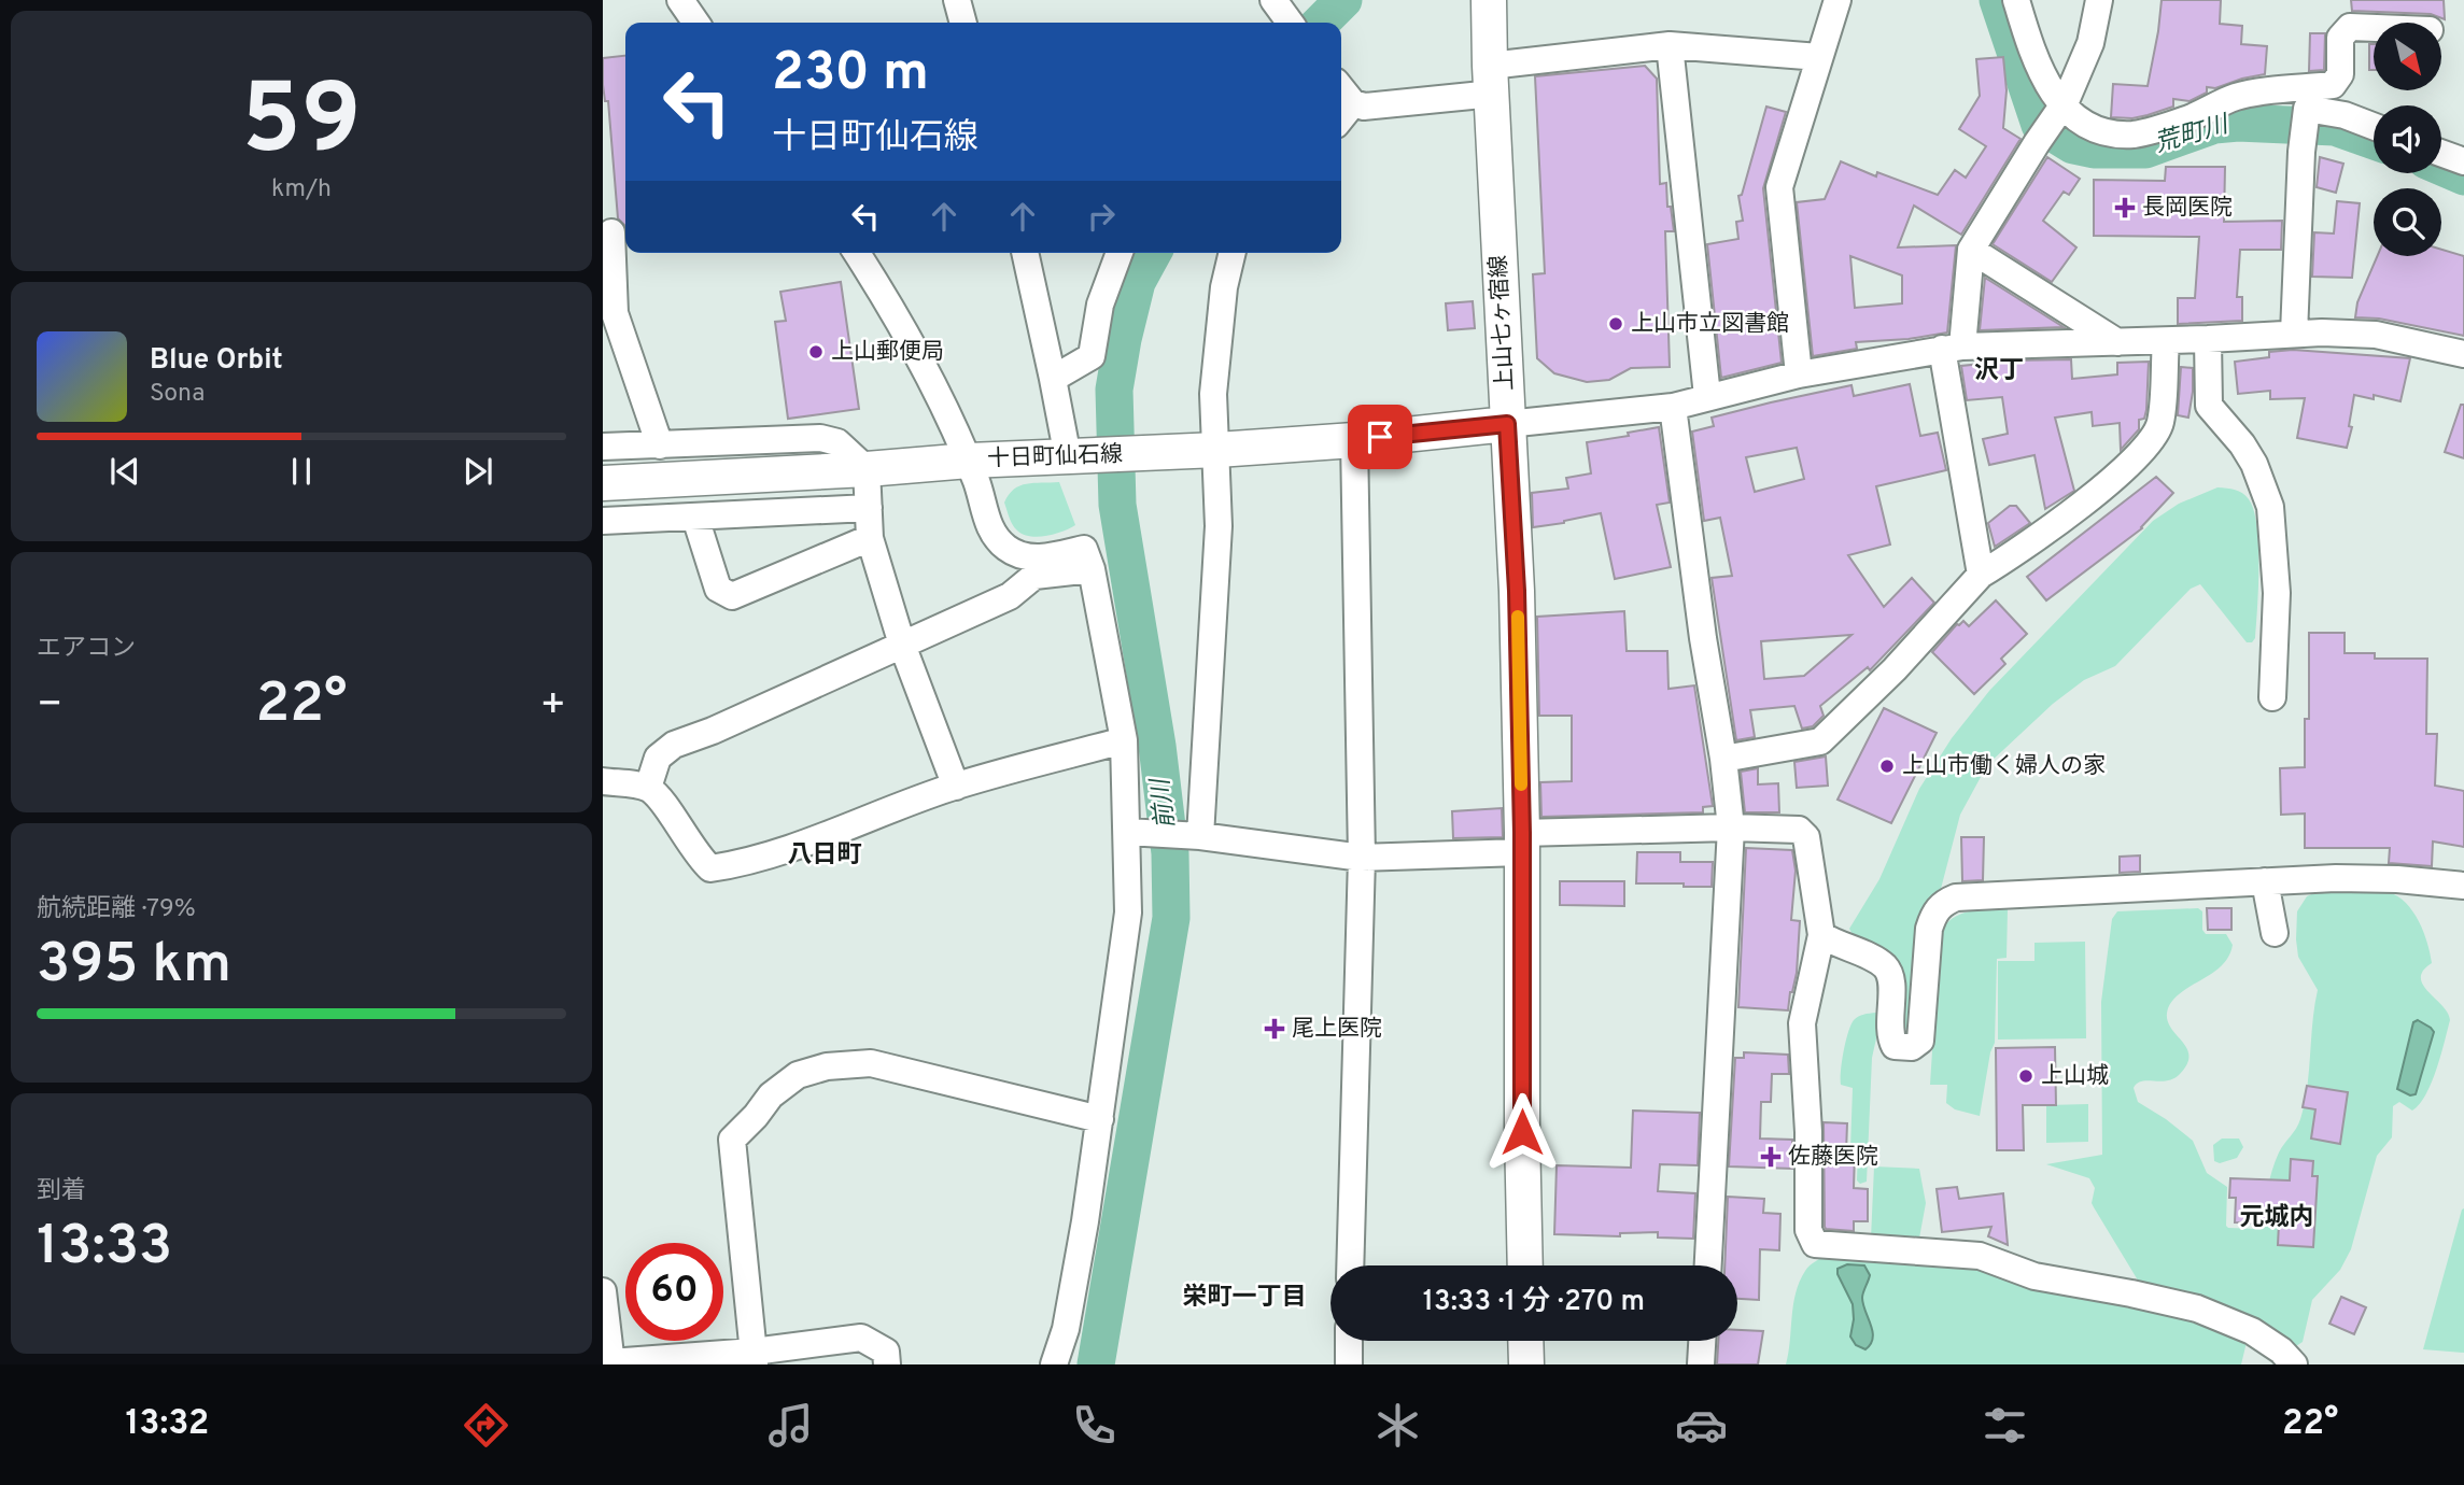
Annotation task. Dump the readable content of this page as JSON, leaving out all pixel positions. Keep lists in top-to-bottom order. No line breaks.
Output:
{"streets":{"main road":["上山七ヶ宿線","十日町仙石線"]},"crossings":[["上山七ヶ宿線","十日町仙石線"]],"districts":["沢丁","八日町","元城内","栄町一丁目"],"water":["荒町川","前川"],"places":{"health":["長岡医院","尾上医院","佐藤医院"],"other":["上山市立図書館","上山郵便局","上山市働く婦人の家","上山城"]},"north":"bottom right","page":{"tile":[["59","km/h"],"エアコン",["航続距離 · 79%","395 km"],["到着","13:33"]],"turn":["230 m","十日町仙石線"],"song":["Blue Orbit","Sona"],"heat":["−","22°","+"],"limit":"60","trip":"13:33 · 1 分 · 270 m","tabs":["13:32","22°"]}}
